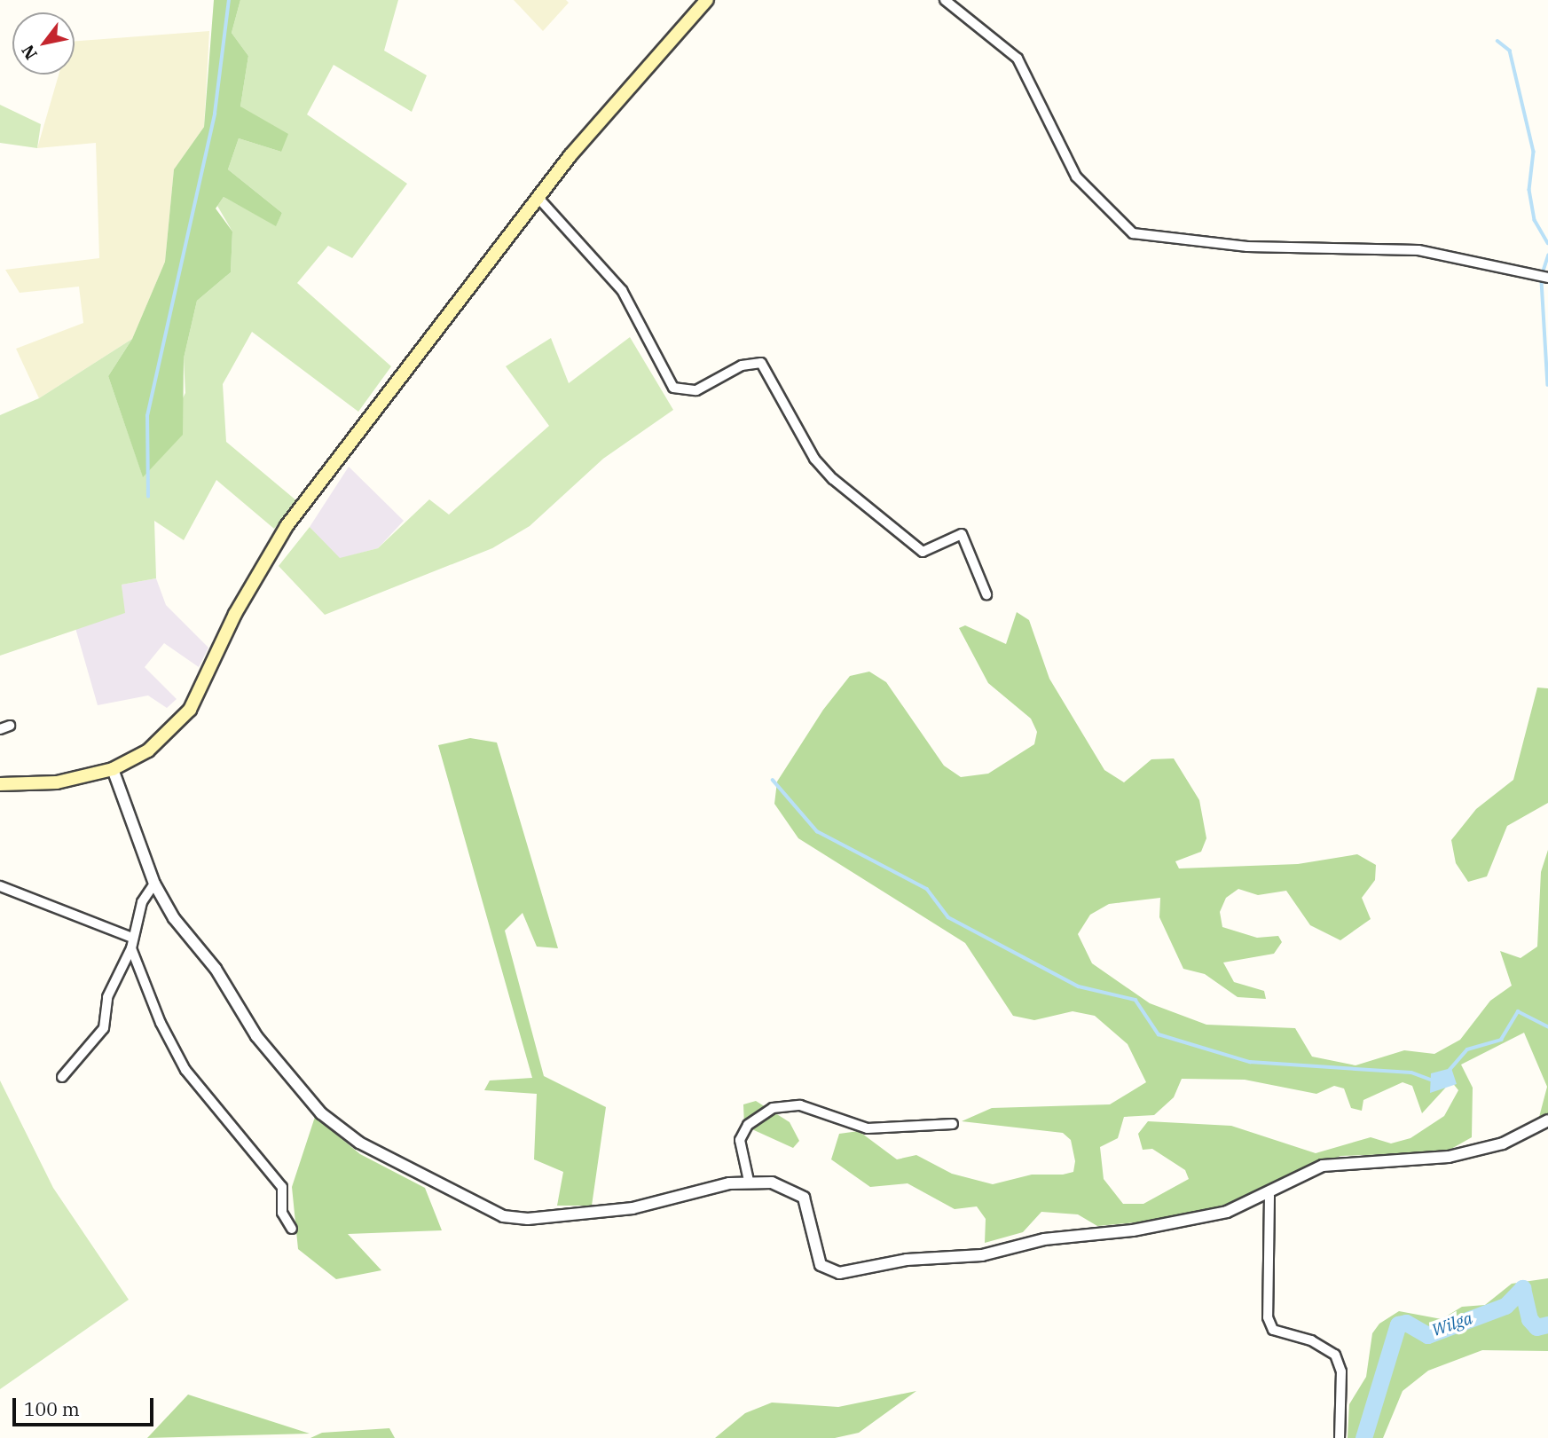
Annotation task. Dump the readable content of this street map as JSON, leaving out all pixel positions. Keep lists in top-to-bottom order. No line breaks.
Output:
{"water":["Wilga"],"scale_bar":"100 m","north":"bottom left"}
